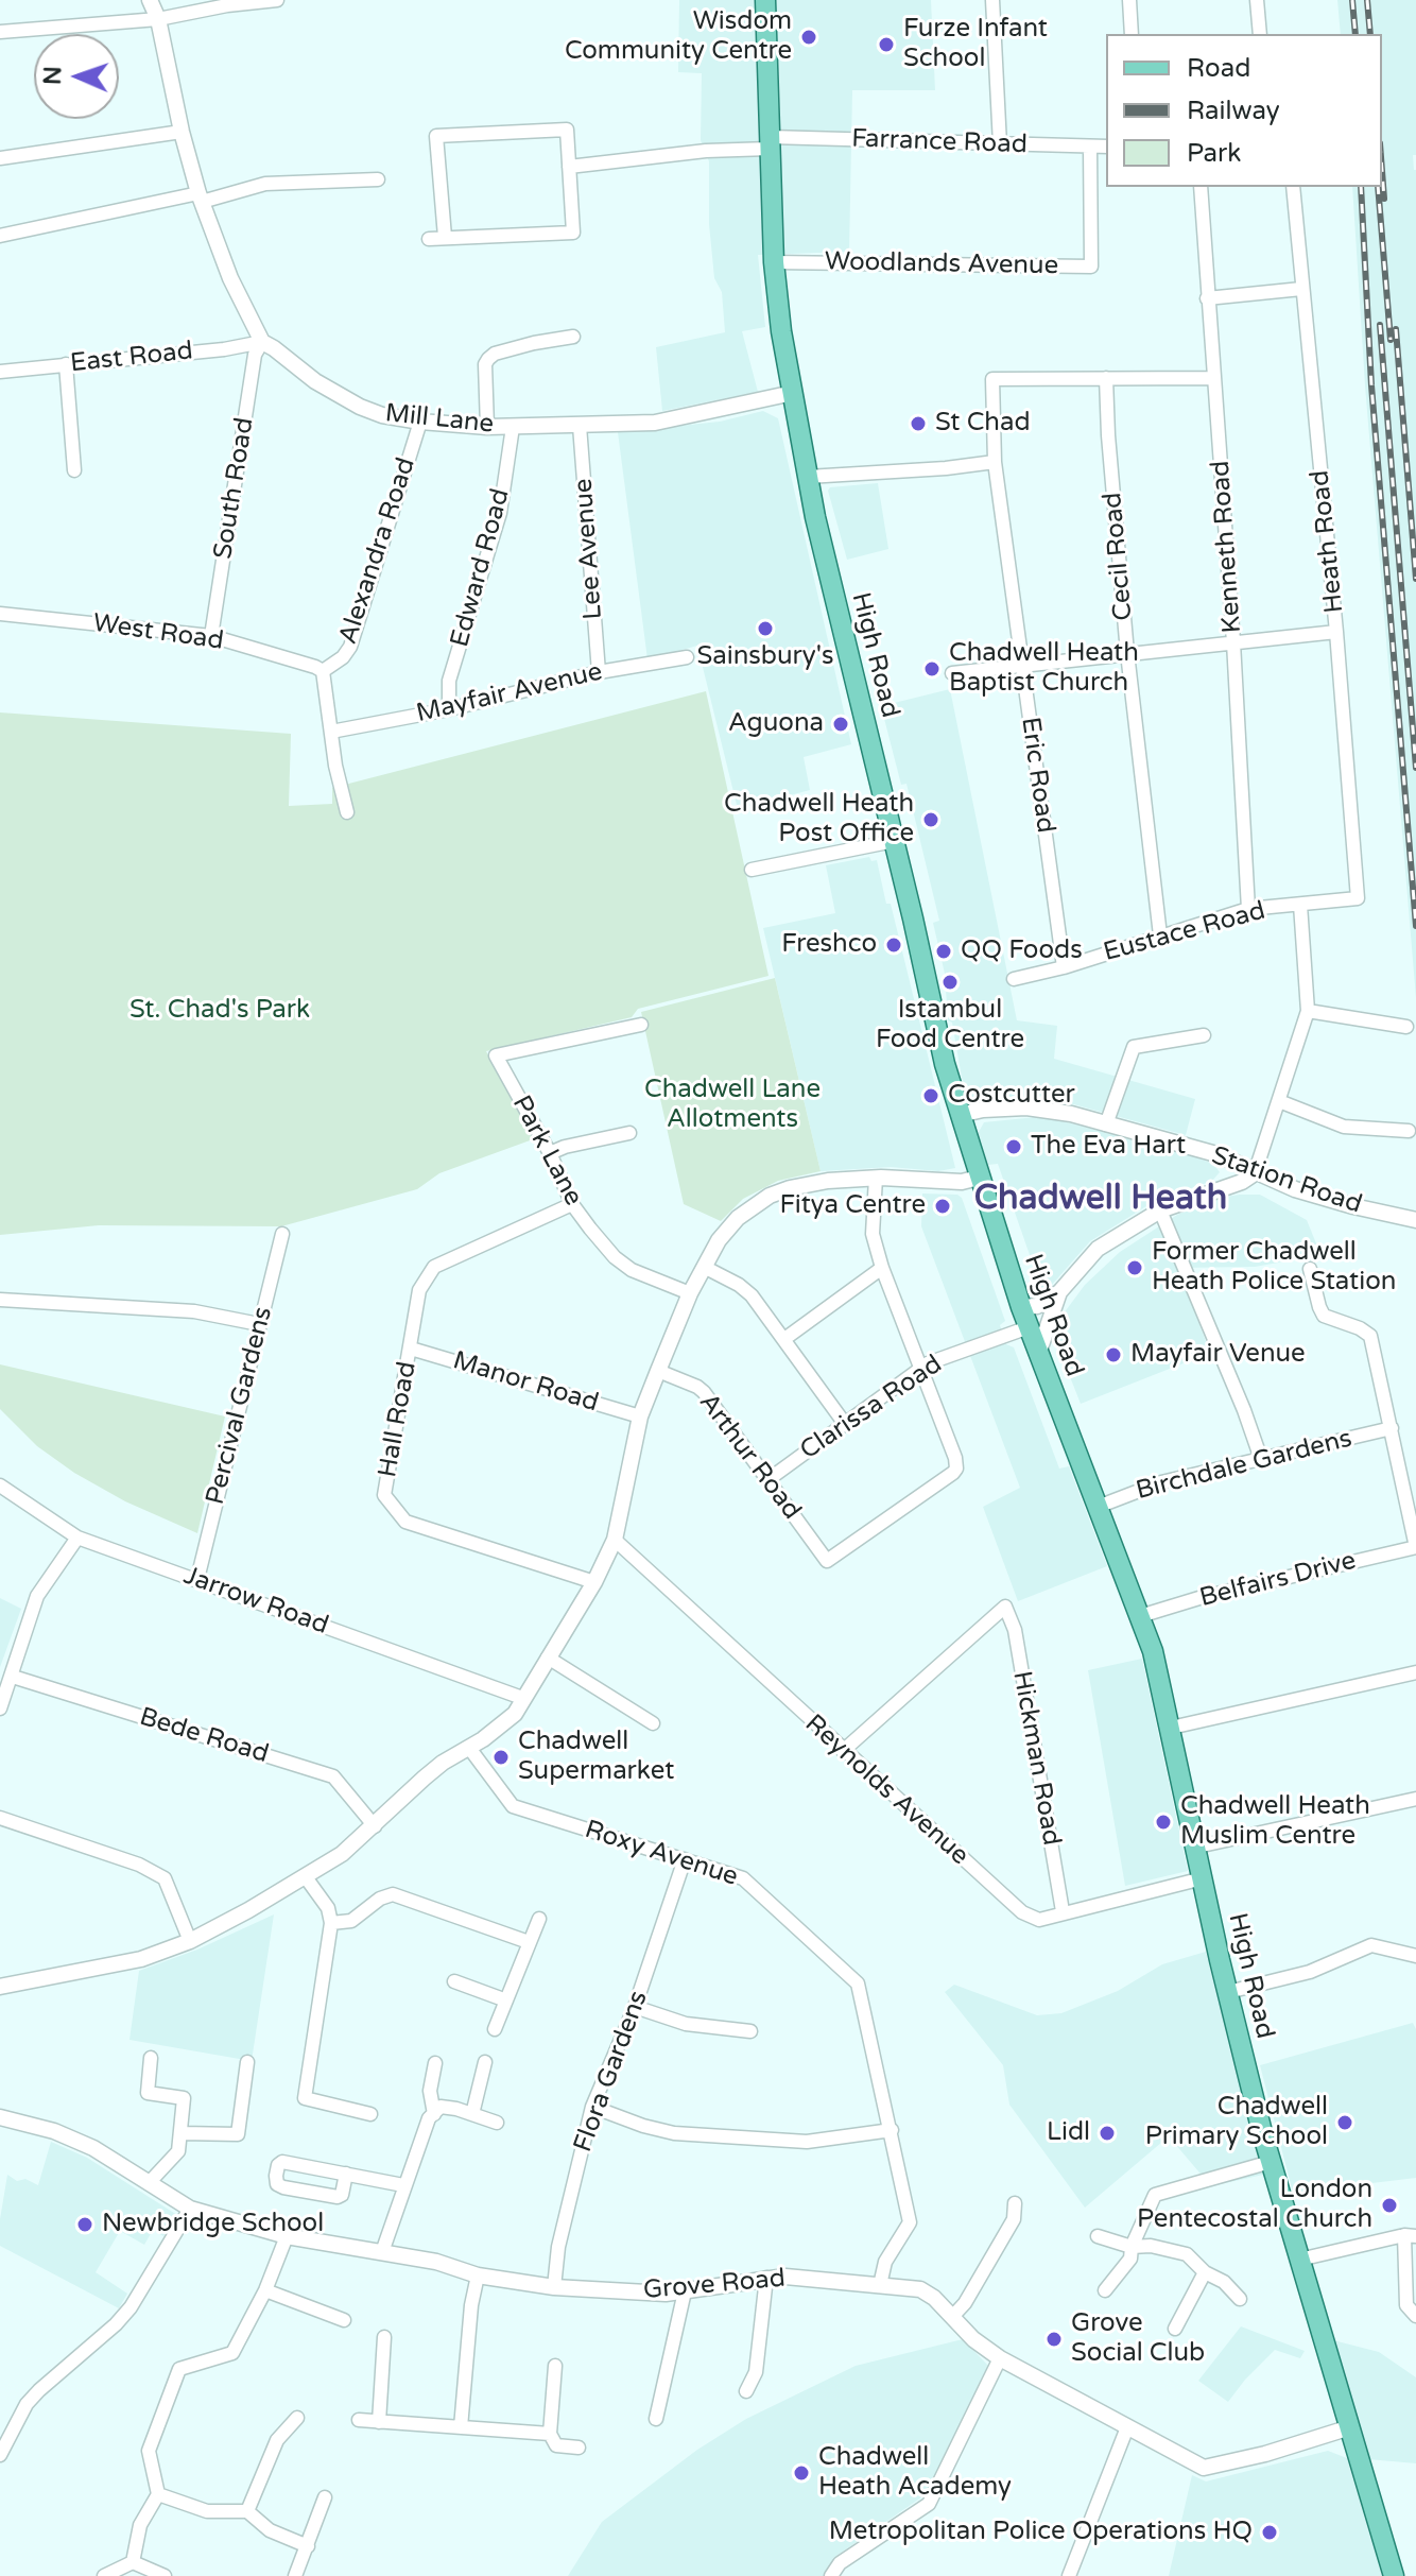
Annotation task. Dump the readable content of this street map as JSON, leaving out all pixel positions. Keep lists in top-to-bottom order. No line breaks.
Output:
{"streets":{"main road":["High Road"],"street":["Farrance Road","Woodlands Avenue","East Road","Mill Lane","South Road","Heath Road","Kenneth Road","Lee Avenue","Alexandra Road","Cecil Road","Edward Road","West Road","Mayfair Avenue","Eric Road","Eustace Road","Park Lane","Station Road","Manor Road","Percival Gardens","Clarissa Road","Hall Road","Arthur Road","Birchdale Gardens","Belfairs Drive","Jarrow Road","Bede Road","Hickman Road","Reynolds Avenue","Roxy Avenue","Flora Gardens","Grove Road"]},"crossings":[["Farrance Road","Woodlands Avenue"],["Farrance Road","High Road"],["Woodlands Avenue","High Road"],["East Road","Mill Lane"],["East Road","South Road"],["Mill Lane","South Road"],["Mill Lane","Lee Avenue"],["Mill Lane","Alexandra Road"],["Mill Lane","Edward Road"],["Mill Lane","High Road"],["South Road","West Road"],["Heath Road","Eustace Road"],["Kenneth Road","Eustace Road"],["Lee Avenue","Mayfair Avenue"],["Alexandra Road","West Road"],["Cecil Road","Eric Road"],["Cecil Road","Eustace Road"],["Edward Road","Mayfair Avenue"],["High Road","Station Road"],["High Road","Clarissa Road"],["High Road","Birchdale Gardens"],["High Road","Belfairs Drive"],["High Road","Reynolds Avenue"],["High Road","Grove Road"],["Eric Road","Eustace Road"],["Park Lane","Hall Road"],["Manor Road","Hall Road"],["Percival Gardens","Jarrow Road"],["Clarissa Road","Arthur Road"],["Hickman Road","Reynolds Avenue"],["Roxy Avenue","Flora Gardens"],["Roxy Avenue","Grove Road"],["Flora Gardens","Grove Road"]],"districts":["Chadwell Heath"],"parks":["St. Chad's Park","Chadwell Lane Allotments"],"places":["Wisdom Community Centre","Furze Infant School","St Chad","Sainsbury's","Chadwell Heath Baptist Church","Aguona","Chadwell Heath Post Office","Freshco","QQ Foods","Istambul Food Centre","Costcutter","The Eva Hart","Fitya Centre","Former Chadwell Heath Police Station","Mayfair Venue","Chadwell Supermarket","Chadwell Heath Muslim Centre","Chadwell Primary School","Lidl","London Pentecostal Church","Newbridge School","Grove Social Club","Chadwell Heath Academy","Metropolitan Police Operations HQ"],"legend":["Road","Railway","Park"],"north":"left"}
